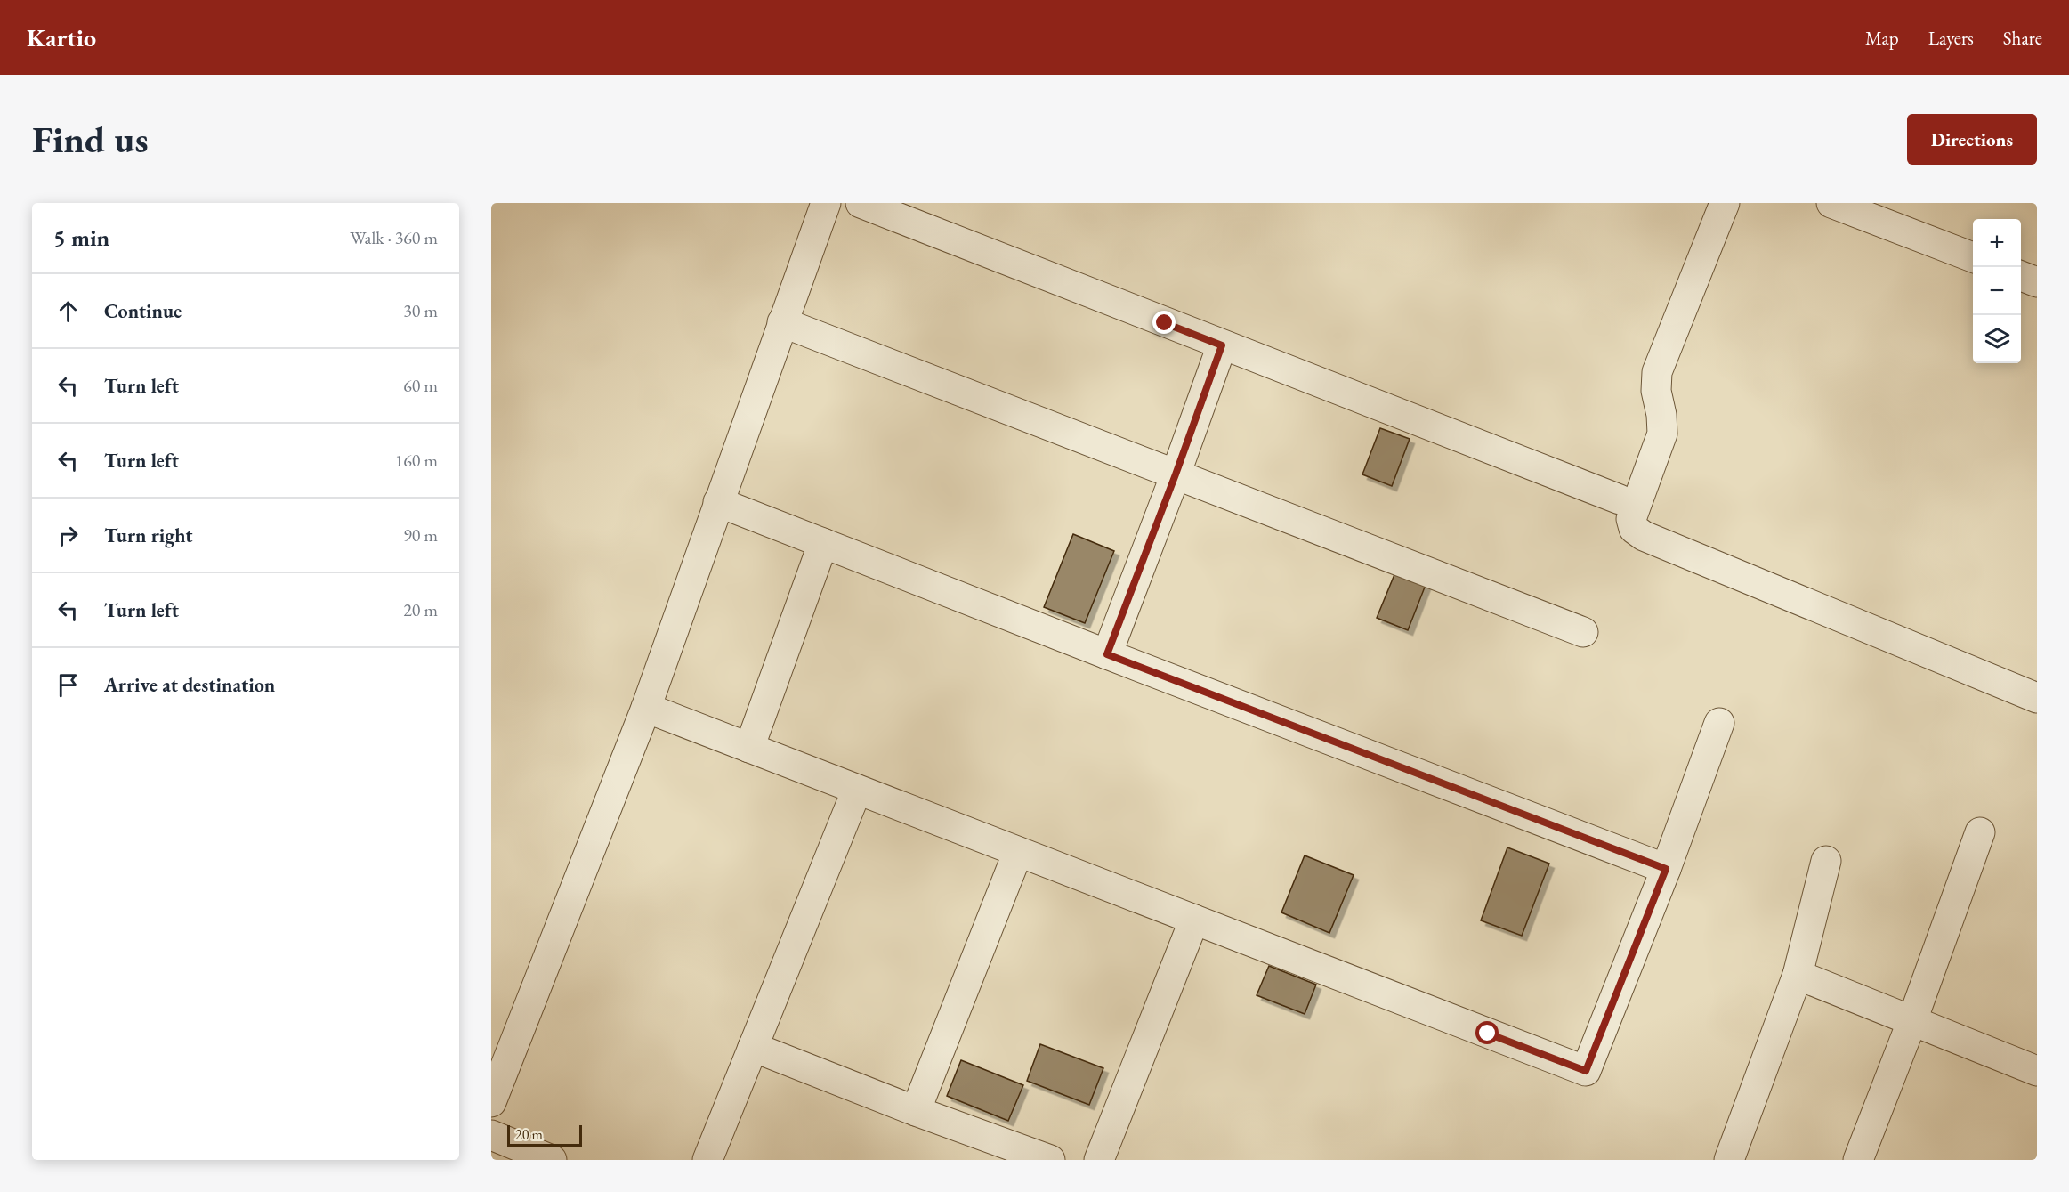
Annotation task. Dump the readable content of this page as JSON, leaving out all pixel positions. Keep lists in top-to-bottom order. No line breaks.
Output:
{"scale_bar":"20 m","page":{"header":"Kartio","nav":["Map","Layers","Share"],"buttons":"Directions","title":"Find us","heading":["5 min","Walk · 360 m"],"map_buttons":["+","−"],"list":[["Continue","30 m"],["Turn left","60 m"],["Turn left","160 m"],["Turn right","90 m"],["Turn left","20 m"],"Arrive at destination"],"scale":"20 m"}}
